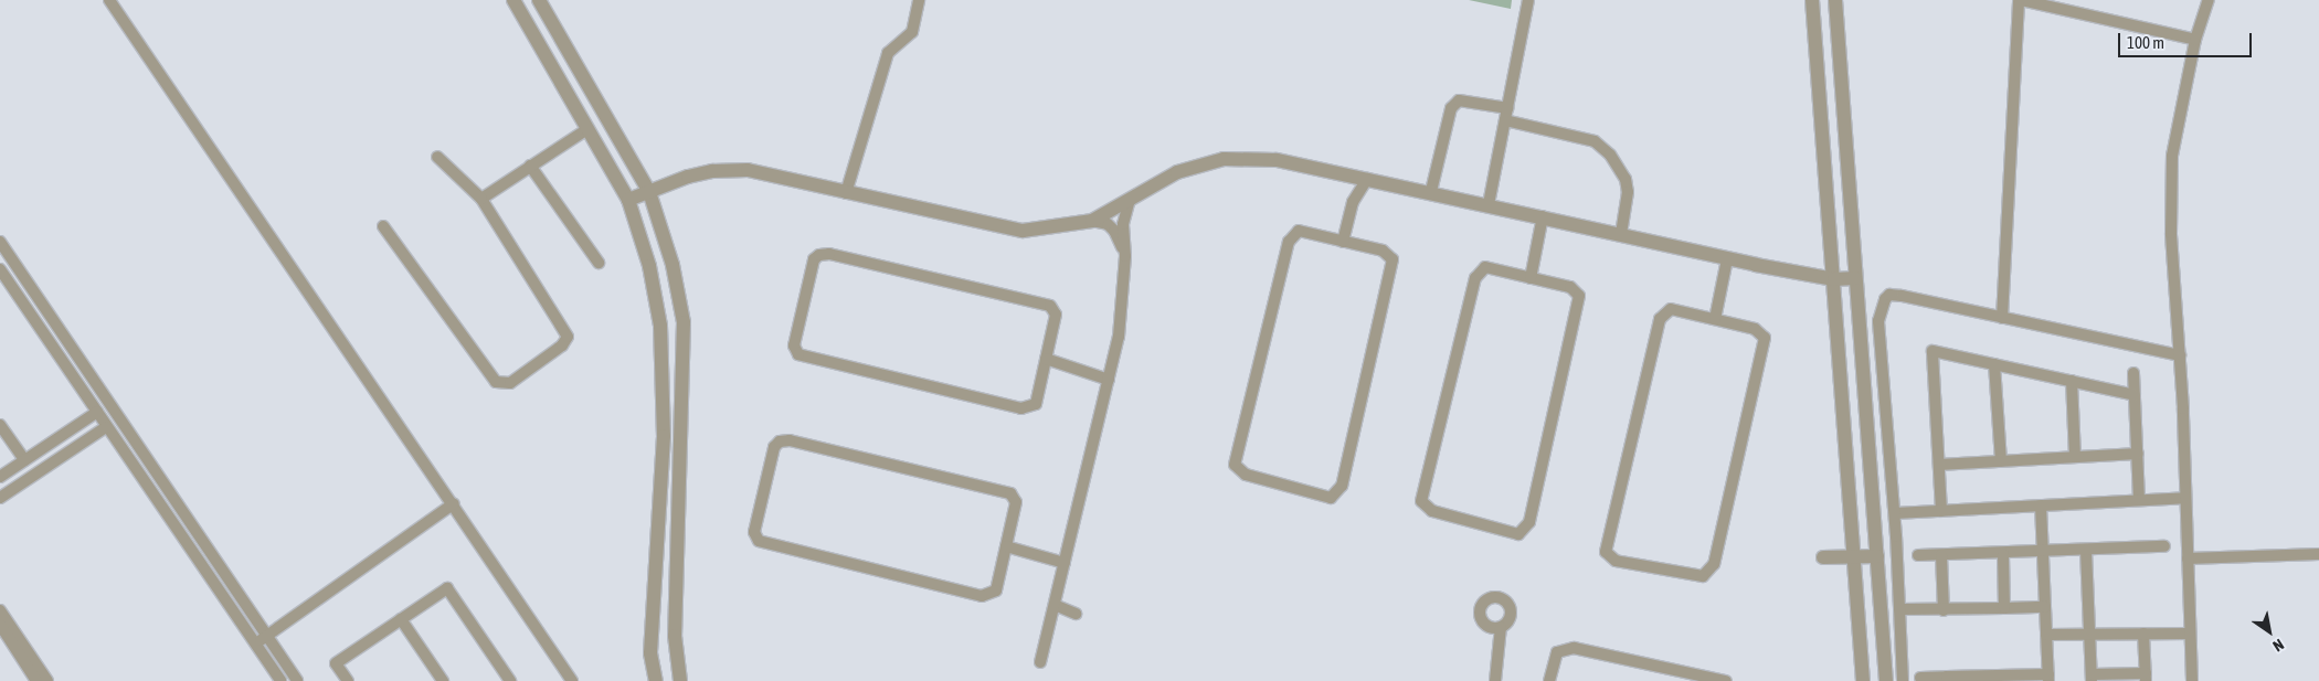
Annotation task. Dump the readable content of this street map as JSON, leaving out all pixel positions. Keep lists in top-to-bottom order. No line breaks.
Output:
{"scale_bar":"100 m","north":"bottom right"}
